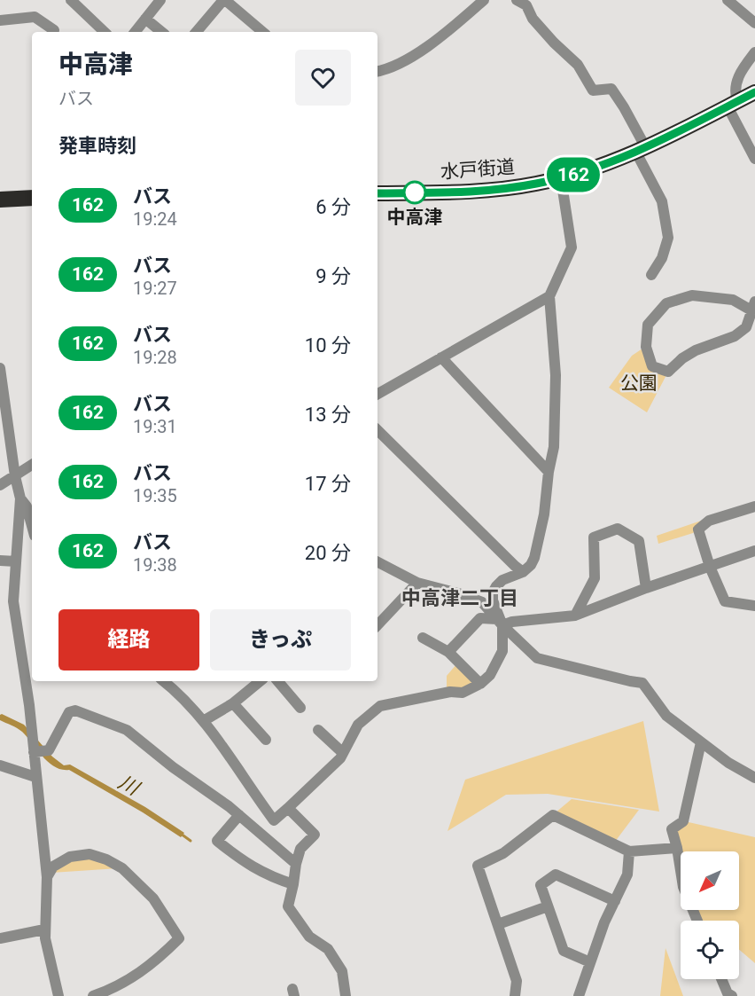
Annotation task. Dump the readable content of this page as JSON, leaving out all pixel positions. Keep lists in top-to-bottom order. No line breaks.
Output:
{"streets":{"highway":["水戸街道"]},"districts":["中高津二丁目"],"water":["川"],"parks":["公園"],"places":["中高津"],"lines":["bus line 162"],"north":"bottom left","page":{"on_map":"162","heading":[["中高津","バス"],"発車時刻"],"list":[{"mark":"162","name":"バス","note":"19:24","value":"6 分"},{"mark":"162","name":"バス","note":"19:27","value":"9 分"},{"mark":"162","name":"バス","note":"19:28","value":"10 分"},{"mark":"162","name":"バス","note":"19:31","value":"13 分"},{"mark":"162","name":"バス","note":"19:35","value":"17 分"},{"mark":"162","name":"バス","note":"19:38","value":"20 分"}],"buttons":["経路","きっぷ"]}}
